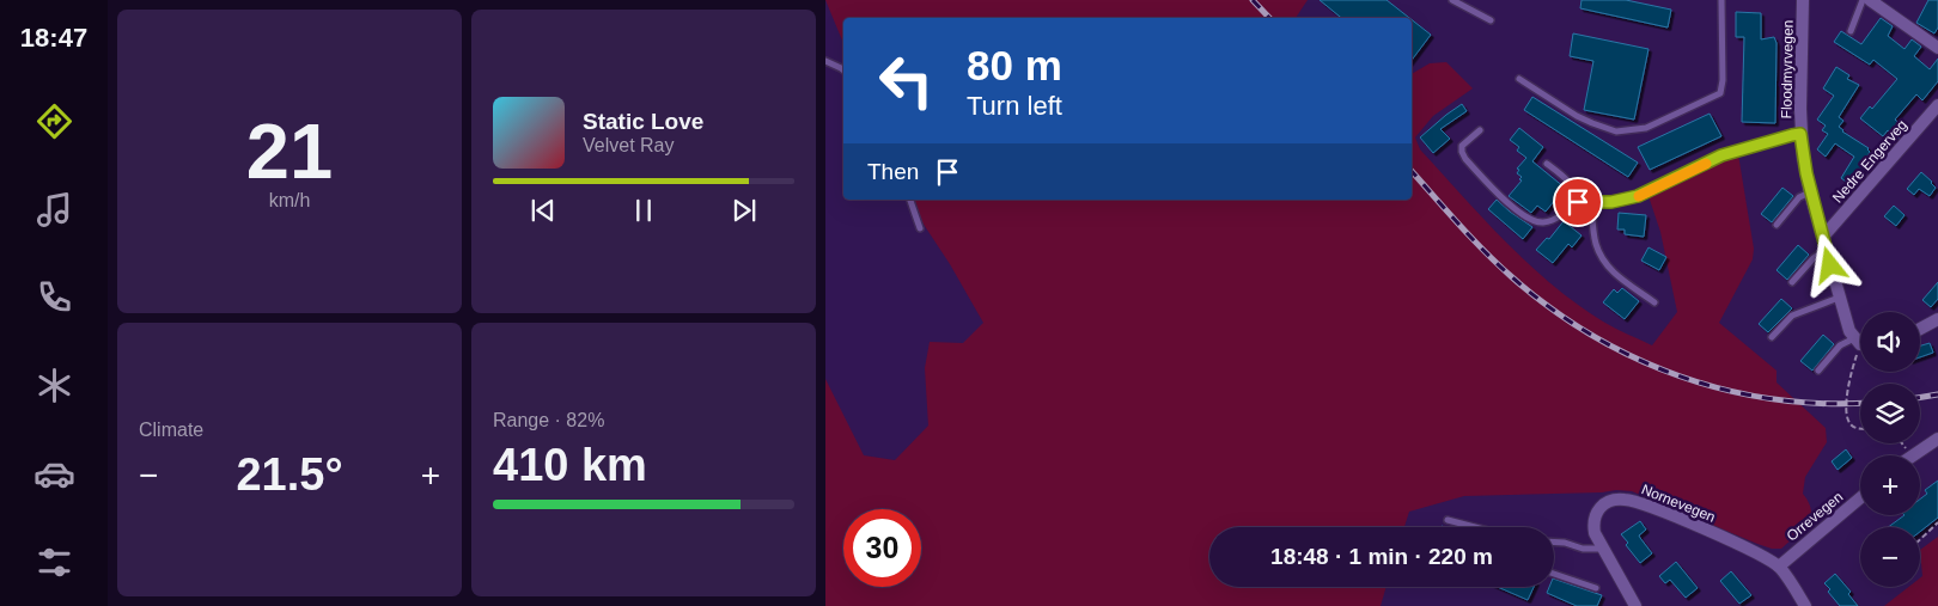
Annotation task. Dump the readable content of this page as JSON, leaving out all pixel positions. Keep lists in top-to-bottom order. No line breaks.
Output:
{"streets":{"street":["Floodmyrvegen","Nedre Engerveg","Nornevegen","Orrevegen"]},"crossings":[["Floodmyrvegen","Nedre Engerveg"],["Nornevegen","Orrevegen"]],"page":{"tabs":"18:47","tile":[["21","km/h"],"Climate",["Range · 82%","410 km"]],"turn":["80 m","Turn left"],"song":["Static Love","Velvet Ray"],"then":"Then","map_buttons":["+","−"],"heat":["−","21.5°","+"],"limit":"30","trip":"18:48 · 1 min · 220 m"}}
